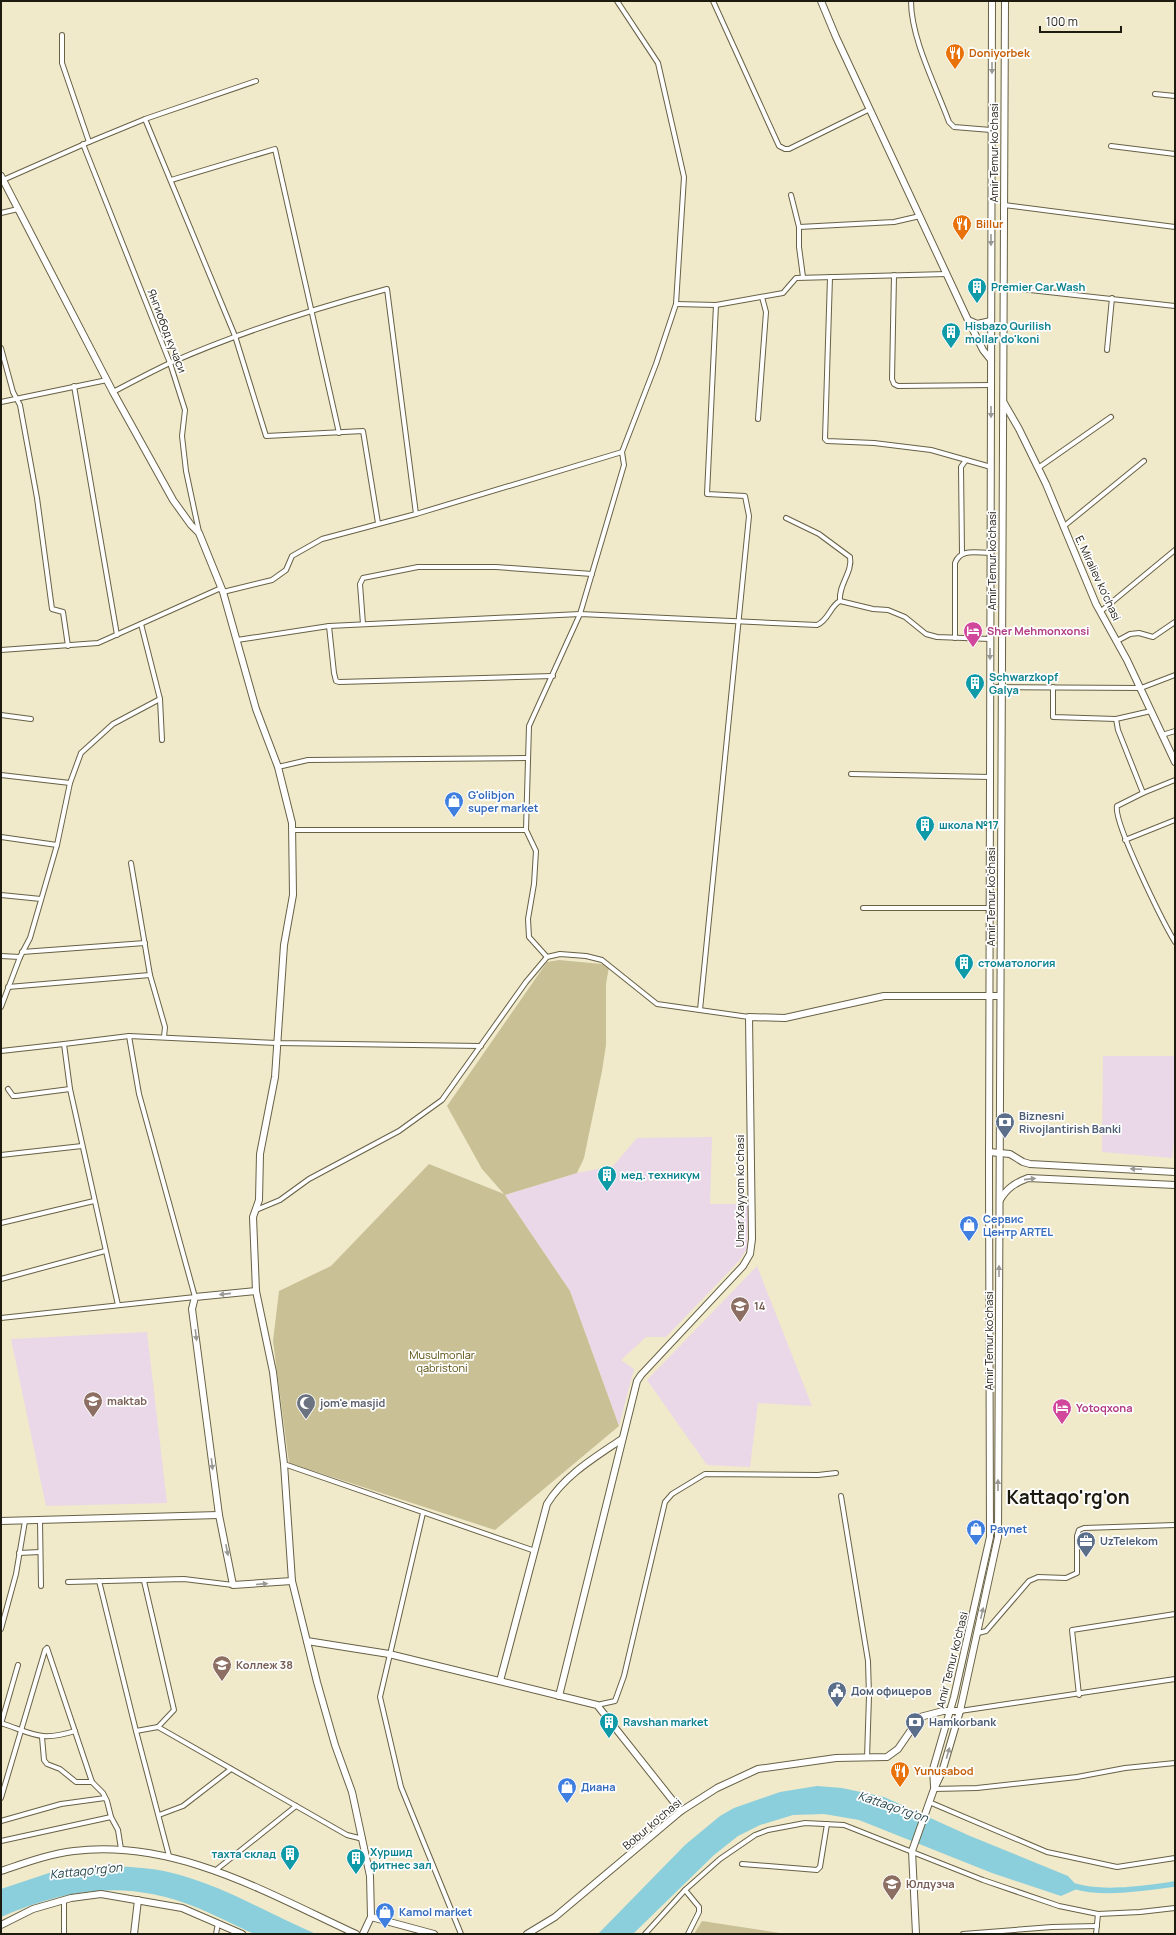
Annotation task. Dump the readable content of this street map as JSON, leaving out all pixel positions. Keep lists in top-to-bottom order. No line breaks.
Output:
{"streets":{"street":["Amir Temur ko'chasi","Янгиобод кучаси","E. Miraliev ko'chasi","Umar Xayyom ko‘chasi","Bobur ko'chasi"]},"crossings":[["Amir Temur ko'chasi","E. Miraliev ko'chasi"],["Amir Temur ko'chasi","Bobur ko'chasi"]],"districts":["Kattaqo'rg'on"],"water":["Kattaqo'rg'on"],"parks":["Musulmonlar qabristoni"],"places":{"restaurant":["Doniyorbek","Billur","Yunusabod"],"building":["Premier Car Wash","Hisbazo Qurilish mollar do'koni","Schwarzkopf Galya","школа №17","стоматология","мед. техникум","Ravshan market","тахта склад","Хуршид фитнес зал"],"hotel":["Sher Mehmonxonsi","Yotoqxona"],"shop":["G'olibjon super market","Сервис Центр ARTEL","Paynet","Диана","Kamol market"],"bank":["Biznesni Rivojlantirish Banki","Hamkorbank"],"school or university":["14","maktab","Коллеж 38","Юлдузча"],"mosque":["jom'e masjid"],"office":["UzTelekom"],"public building":["Дом офицеров"]},"scale_bar":"100 m"}
